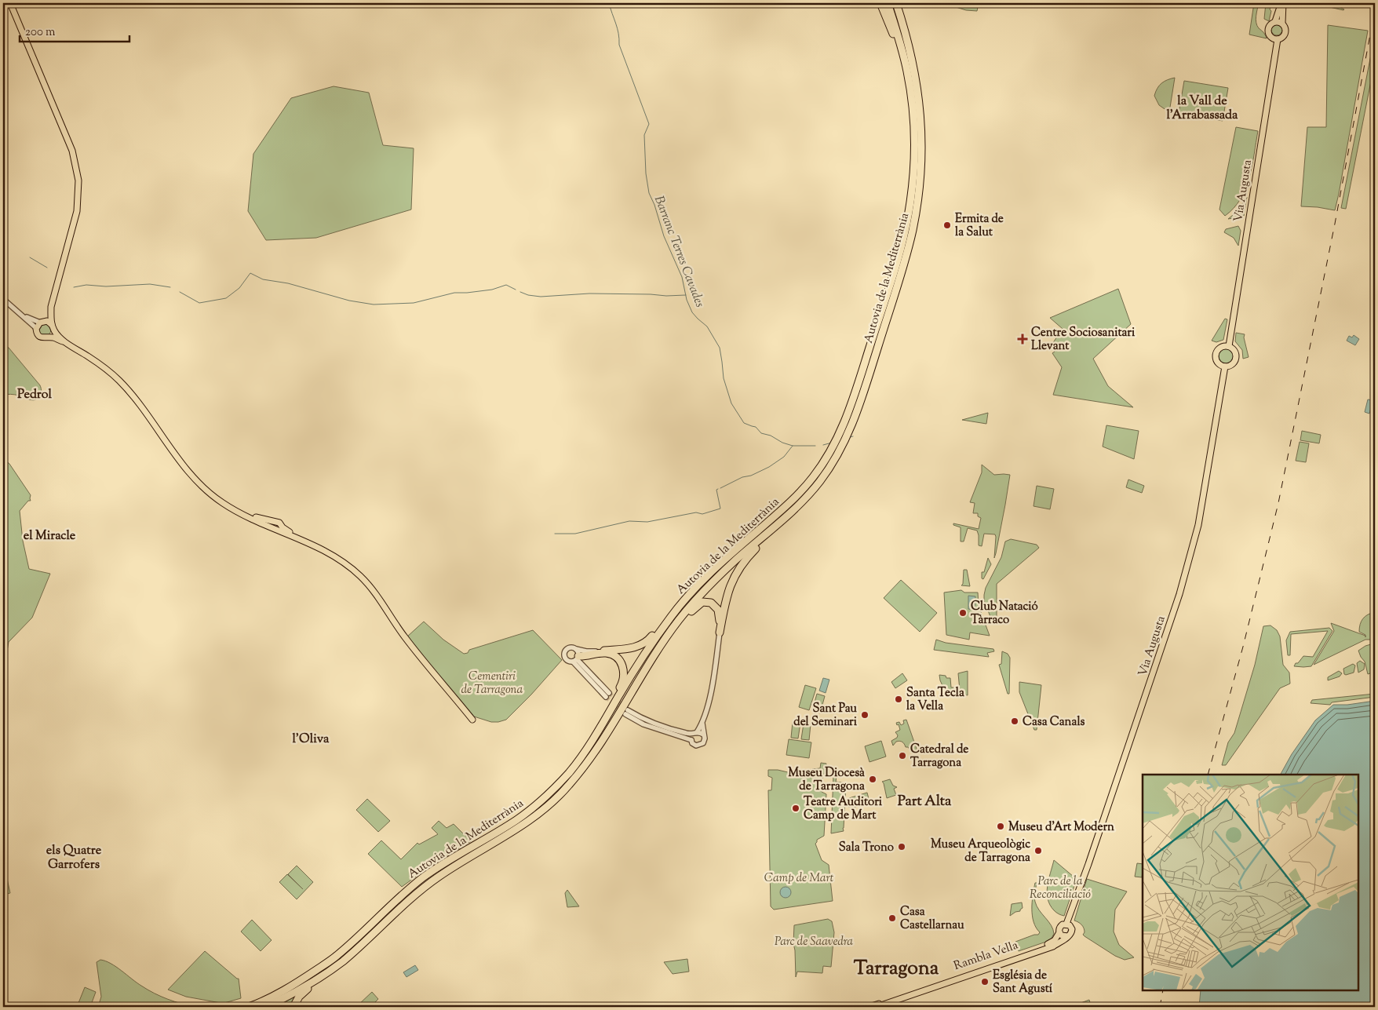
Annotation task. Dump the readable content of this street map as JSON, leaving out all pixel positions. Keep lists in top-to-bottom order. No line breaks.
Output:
{"streets":{"highway":["Autovia de la Mediterrània"],"main road":["Via Augusta","Rambla Vella"]},"crossings":[["Via Augusta","Rambla Vella"]],"districts":["la Vall de l'Arrabassada","Pedrol","el Miracle","l'Oliva","Part Alta","els Quatre Garrofers","Tarragona"],"water":["Barranc Terres Cavades"],"parks":["Cementiri de Tarragona","Camp de Mart","Parc de la Reconciliació","Parc de Saavedra"],"places":{"other":["Ermita de la Salut","Club Natació Tàrraco","Santa Tecla la Vella","Sant Pau del Seminari","Casa Canals","Catedral de Tarragona","Museu Diocesà de Tarragona","Teatre Auditori Camp de Mart","Museu d'Art Modern","Sala Trono","Museu Arqueològic de Tarragona","Casa Castellarnau","Església de Sant Agustí"],"health":["Centre Sociosanitari Llevant"]},"scale_bar":"200 m"}
